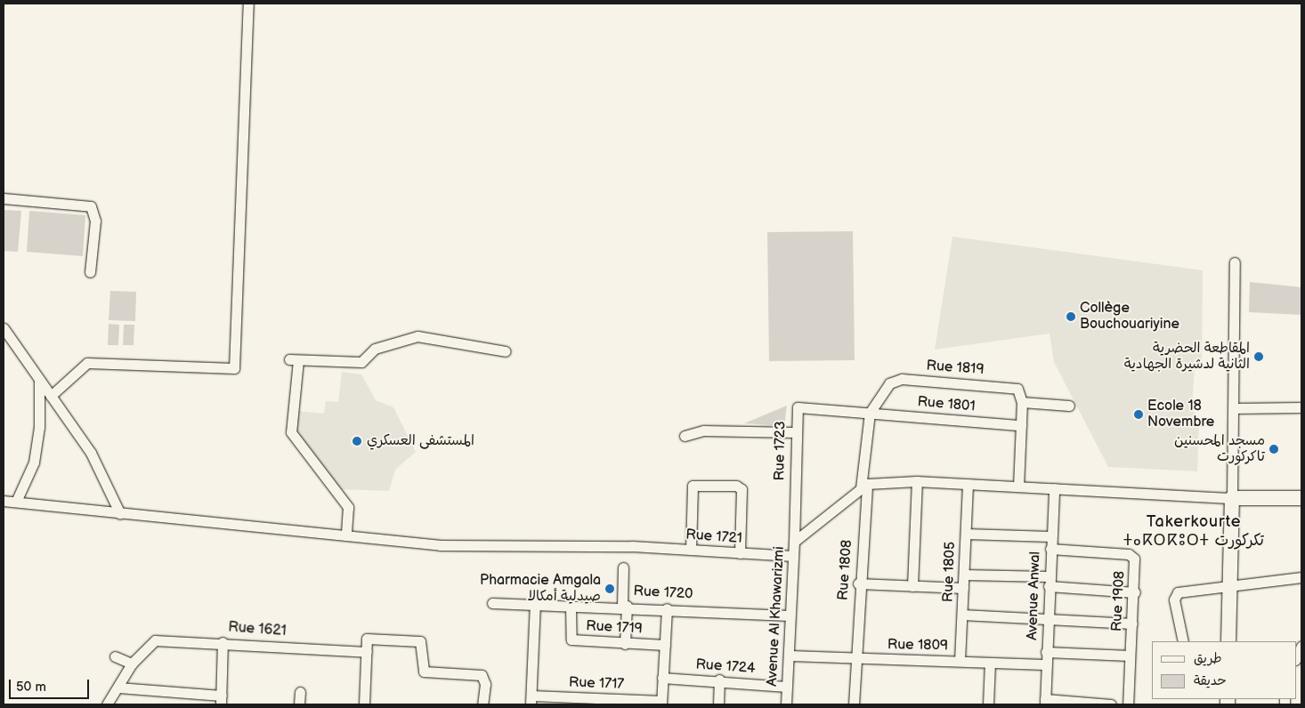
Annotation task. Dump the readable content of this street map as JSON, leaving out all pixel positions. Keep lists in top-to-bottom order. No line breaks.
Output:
{"streets":{"street":["Rue 1819","Rue 1801","Rue 1723","Rue 1721","Rue 1808","Rue 1805","Rue 1720","Avenue Anwal","Rue 1908","Avenue Al Khawarizmi","Rue 1719","Rue 1621","Rue 1809","Rue 1724","Rue 1717"]},"crossings":[["Rue 1819","Rue 1801"],["Rue 1819","Rue 1723"],["Rue 1819","Rue 1808"],["Rue 1801","Rue 1723"],["Rue 1801","Rue 1808"],["Rue 1723","Rue 1808"],["Rue 1723","Avenue Al Khawarizmi"],["Rue 1721","Avenue Al Khawarizmi"],["Rue 1808","Avenue Al Khawarizmi"],["Rue 1808","Rue 1809"],["Rue 1805","Rue 1809"],["Rue 1720","Avenue Al Khawarizmi"],["Rue 1720","Rue 1719"],["Avenue Anwal","Rue 1908"],["Avenue Anwal","Rue 1809"],["Avenue Al Khawarizmi","Rue 1809"],["Avenue Al Khawarizmi","Rue 1724"]],"districts":["Takerkourte ⵜⴰⴽⵔⴽⵓⵔⵜ تكركورت"],"places":["Collège Bouchouariyine","المقاطعة الحضرية الثانية لدشيرة الجهادية","Ecole 18 Novembre","المستشفى العسكري","مسجد المحسنين تاكركورت","Pharmacie Amgala صيدلية أمكالا"],"legend":["طريق","حديقة"],"scale_bar":"50 m"}
